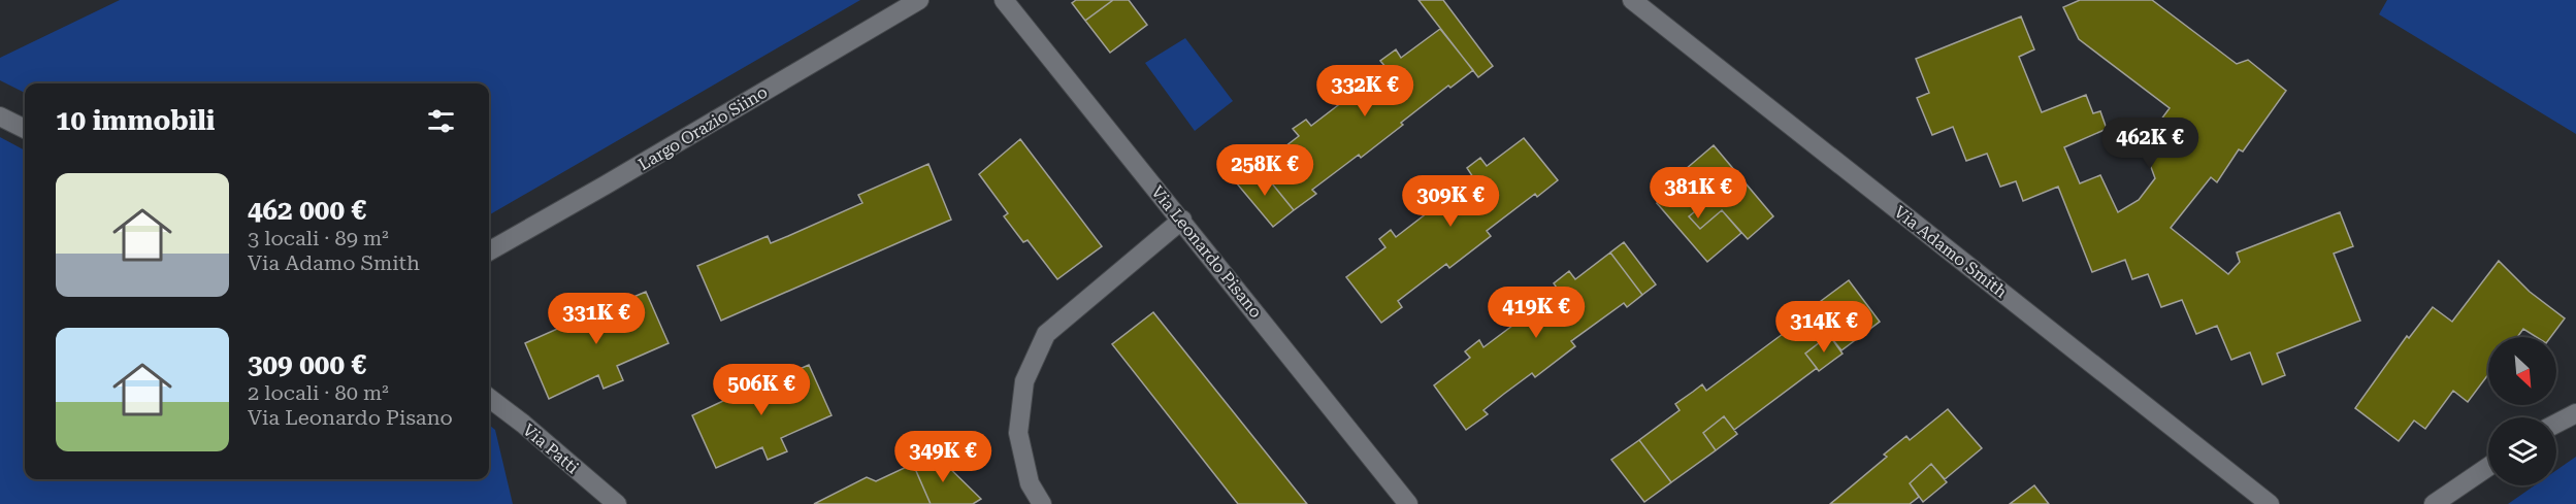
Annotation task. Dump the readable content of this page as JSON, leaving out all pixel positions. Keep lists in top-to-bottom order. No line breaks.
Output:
{"streets":{"street":["Largo Orazio Siino","Via Leonardo Pisano","Via Adamo Smith","Via Patti"]},"north":"bottom right","page":{"price":["332K €","462K €","258K €","381K €","309K €","419K €","331K €","314K €","506K €","349K €"],"heading":"10 immobili","list":[{"name":"462 000 €","note":"3 locali · 89 m² · Via Adamo Smith"},{"name":"309 000 €","note":"2 locali · 80 m² · Via Leonardo Pisano"}]}}
